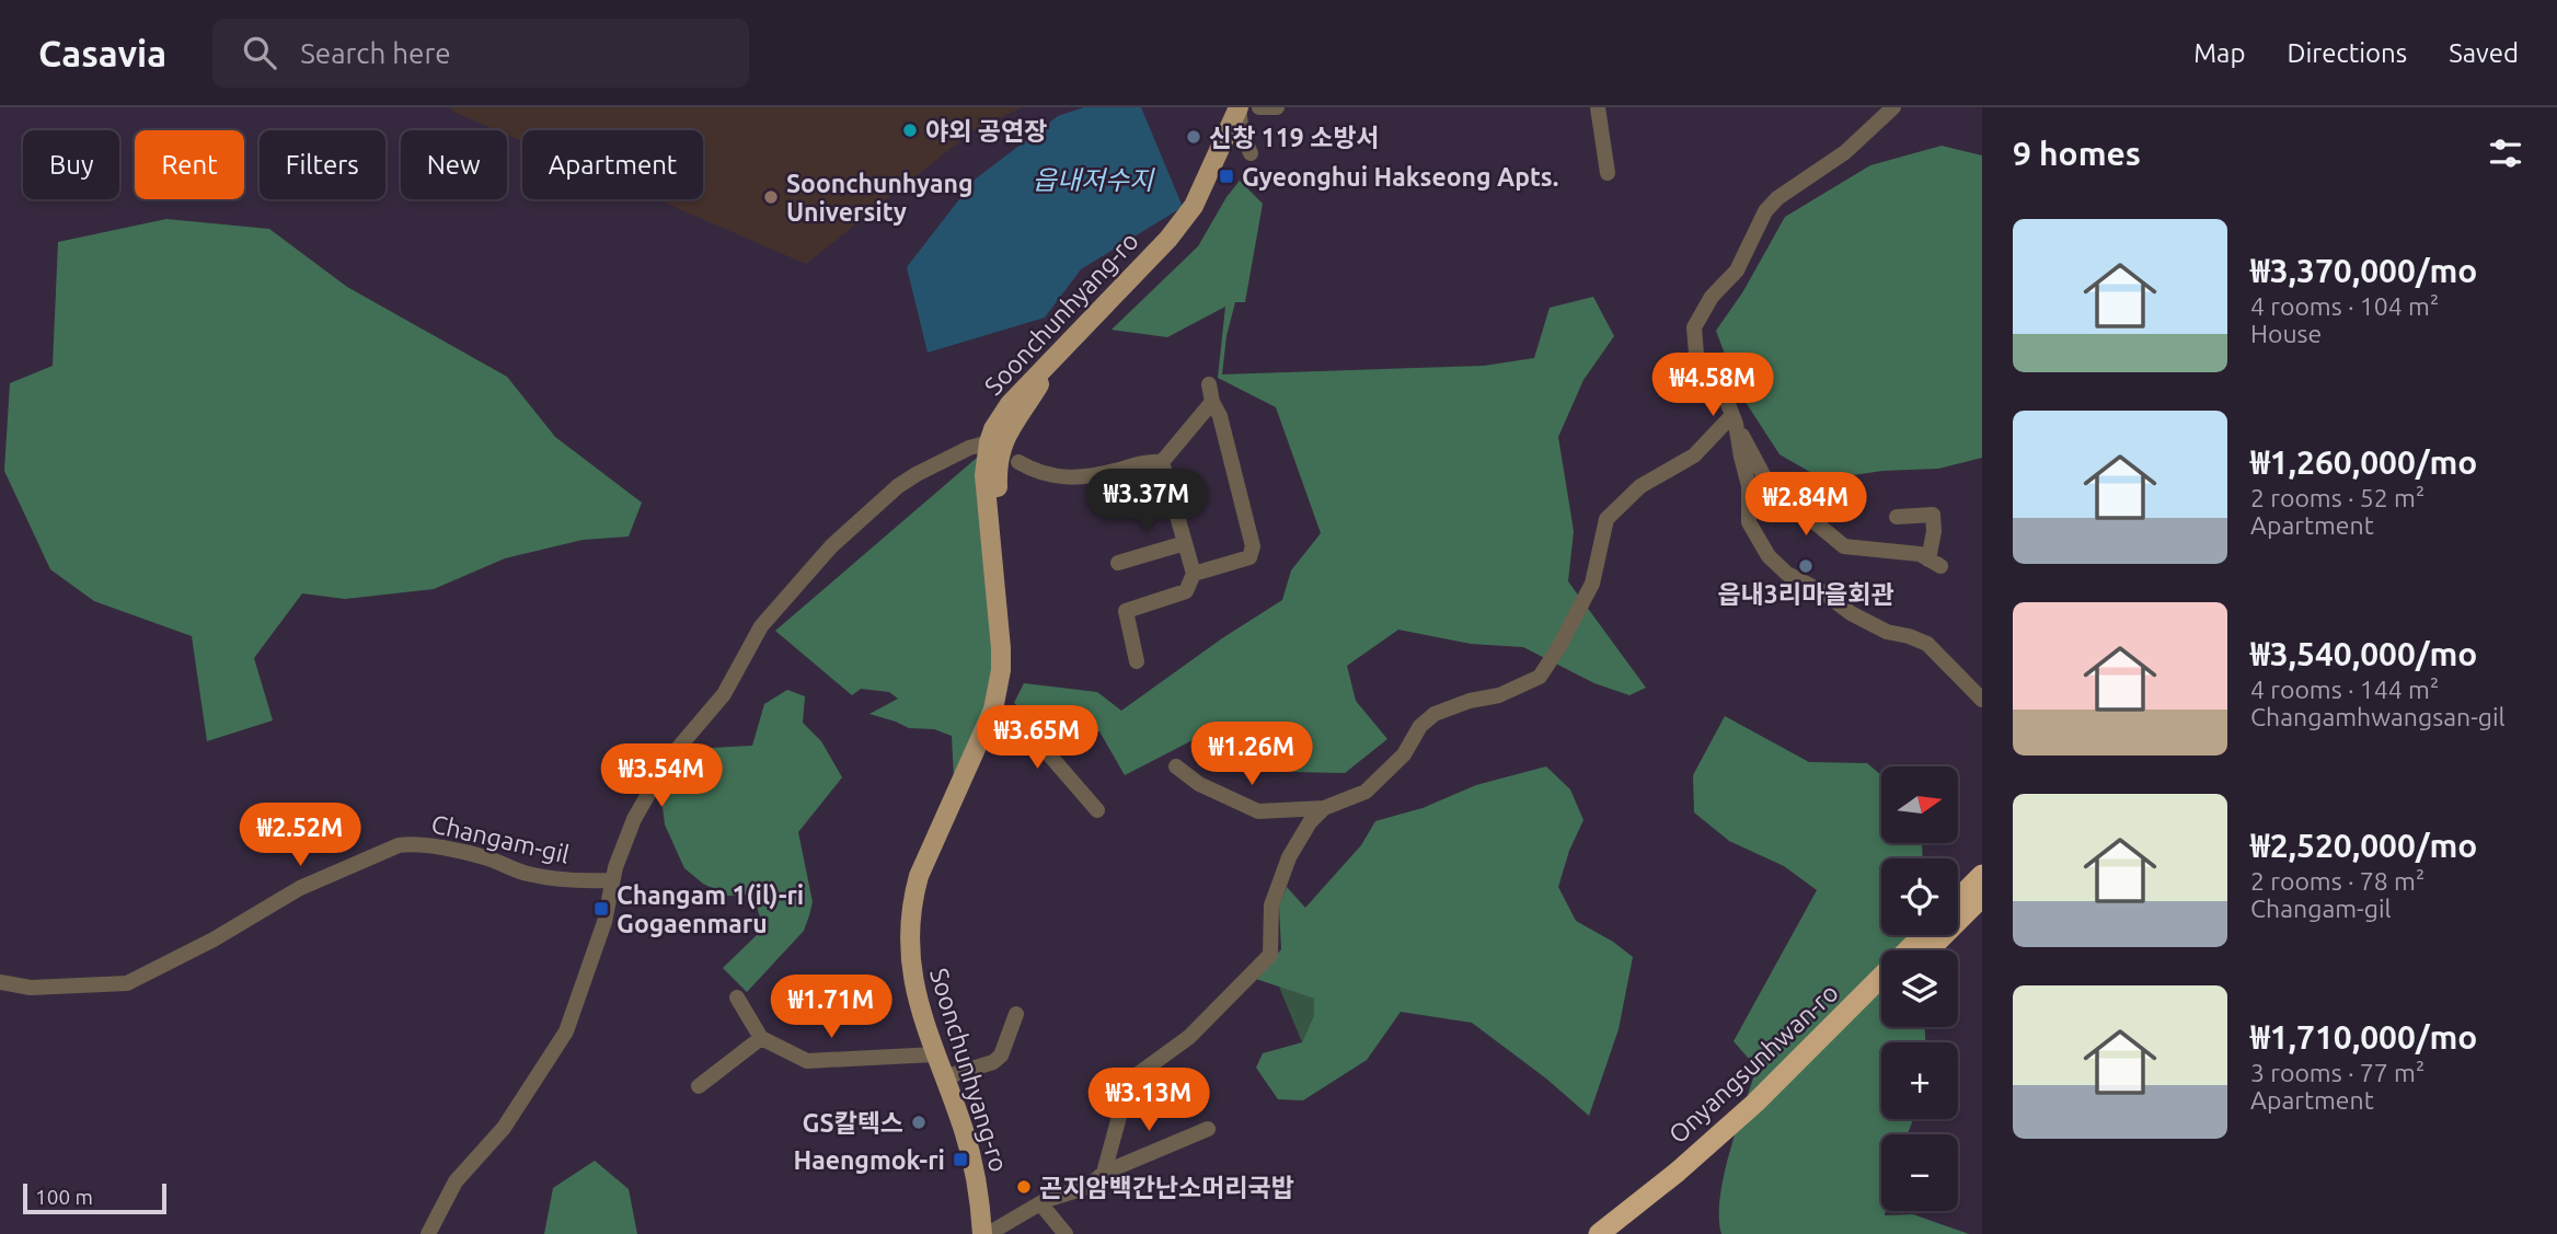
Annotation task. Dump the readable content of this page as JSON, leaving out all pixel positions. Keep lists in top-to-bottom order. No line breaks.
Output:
{"streets":{"highway":["Onyangsunhwan-ro"],"main road":["Soonchunhyang-ro"],"street":["Changam-gil"]},"water":["읍내저수지"],"places":{"other":["야외 공연장","신창 119 소방서","Soonchunhyang University","읍내3리마을회관","GS칼텍스","곤지암백간난소머리국밥"],"transit":["Gyeonghui Hakseong Apts.","Changam 1(il)-ri Gogaenmaru","Haengmok-ri"]},"scale_bar":"100 m","north":"right","page":{"header":"Casavia","search":"Search here","nav":["Map","Directions","Saved"],"heading":"9 homes","chip":["Buy","Rent","Filters","New","Apartment"],"list":[{"name":"₩3,370,000/mo","note":"4 rooms · 104 m² · House"},{"name":"₩1,260,000/mo","note":"2 rooms · 52 m² · Apartment"},{"name":"₩3,540,000/mo","note":"4 rooms · 144 m² · Changamhwangsan-gil"},{"name":"₩2,520,000/mo","note":"2 rooms · 78 m² · Changam-gil"},{"name":"₩1,710,000/mo","note":"3 rooms · 77 m² · Apartment"}],"price":["₩4.58M","₩3.37M","₩2.84M","₩3.65M","₩1.26M","₩3.54M","₩2.52M","₩1.71M","₩3.13M"],"map_buttons":["+","−"],"scale":"100 m"}}
